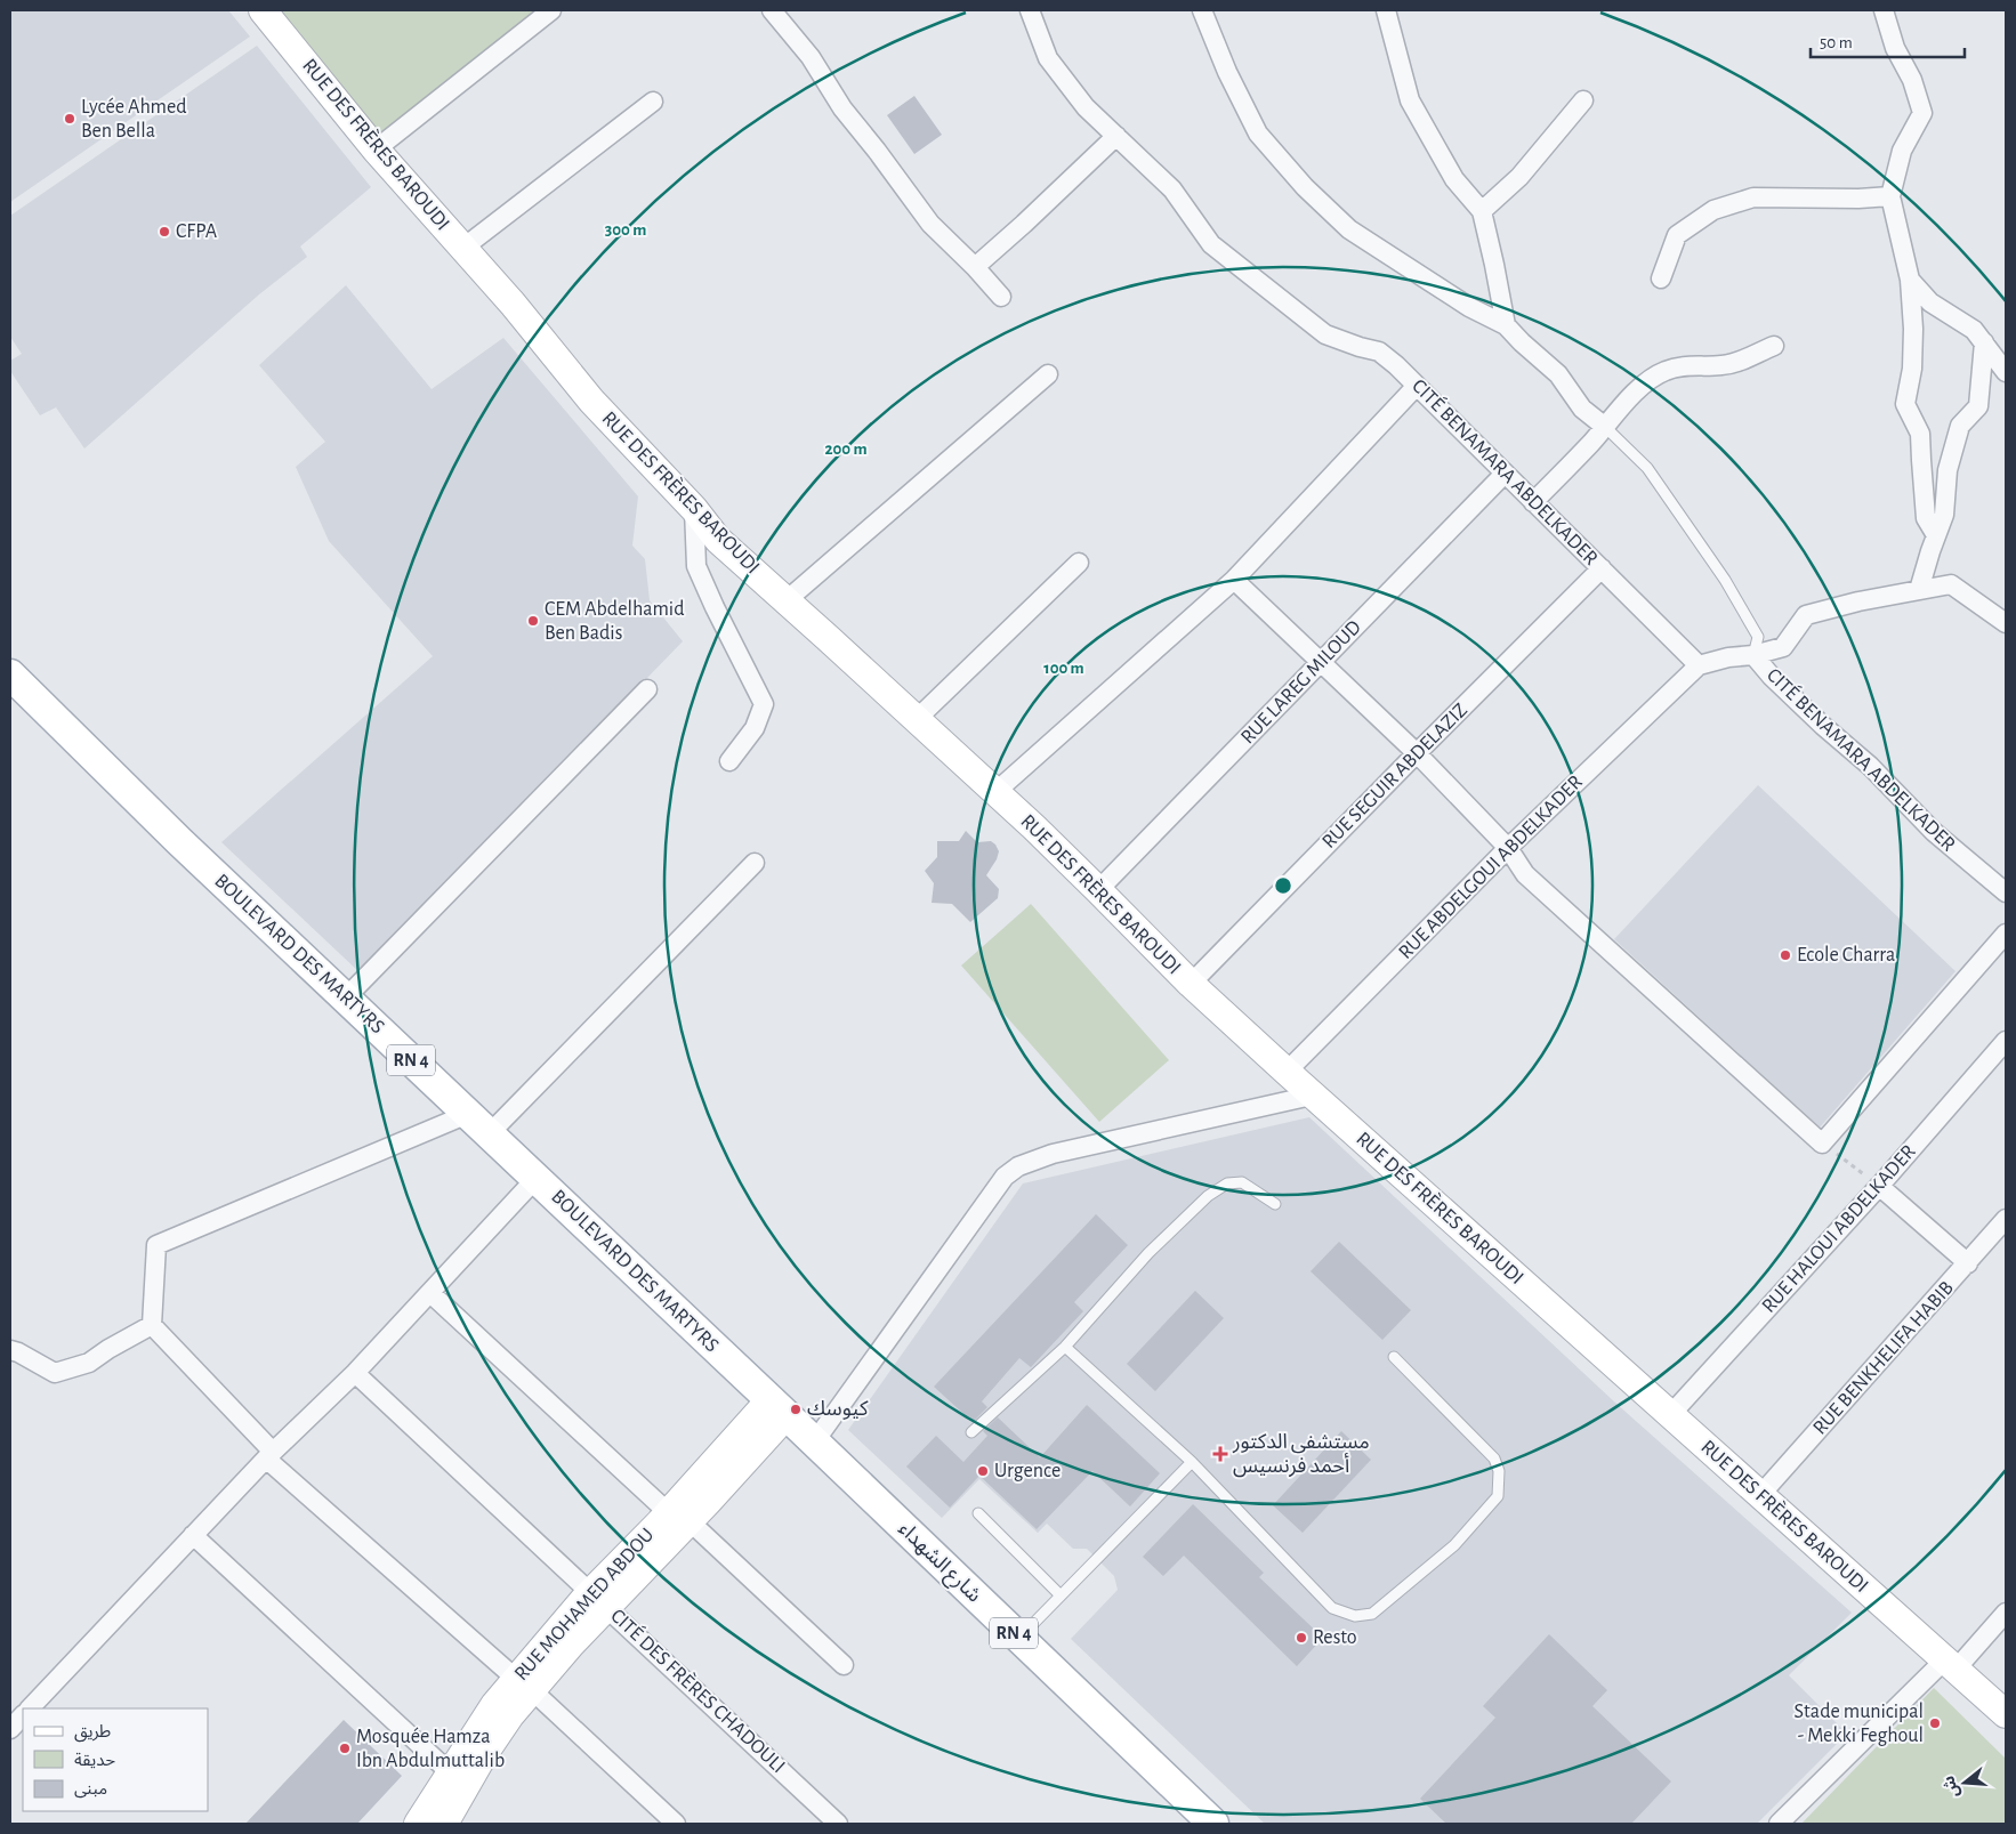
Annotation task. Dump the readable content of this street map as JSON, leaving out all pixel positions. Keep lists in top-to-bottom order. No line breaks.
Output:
{"streets":{"main road":["BOULEVARD DES MARTYRS","RN 4","شارع الشهداء"],"street":["RUE DES FRÈRES BAROUDI","CITÉ BENAMARA ABDELKADER","RUE LAREG MILOUD","RUE SEGUIR ABDELAZIZ","RUE ABDELGOUI ABDELKADER","RUE HALOUI ABDELKADER","RUE BENKHELIFA HABIB","RUE MOHAMED ABDOU","CITÉ DES FRÈRES CHADOULI"]},"crossings":[["RUE DES FRÈRES BAROUDI","RUE LAREG MILOUD"],["RUE DES FRÈRES BAROUDI","RUE SEGUIR ABDELAZIZ"],["RUE DES FRÈRES BAROUDI","RUE ABDELGOUI ABDELKADER"],["RUE DES FRÈRES BAROUDI","RUE HALOUI ABDELKADER"],["RUE DES FRÈRES BAROUDI","RUE BENKHELIFA HABIB"],["CITÉ BENAMARA ABDELKADER","RUE LAREG MILOUD"],["CITÉ BENAMARA ABDELKADER","RUE SEGUIR ABDELAZIZ"],["CITÉ BENAMARA ABDELKADER","RUE ABDELGOUI ABDELKADER"],["BOULEVARD DES MARTYRS","شارع الشهداء"],["BOULEVARD DES MARTYRS","RUE MOHAMED ABDOU"],["RUE MOHAMED ABDOU","CITÉ DES FRÈRES CHADOULI"]],"places":{"other":["Lycée Ahmed Ben Bella","CFPA","CEM Abdelhamid Ben Badis","Ecole Charra","كيوسك","Urgence","Resto","Stade municipal - Mekki Feghoul","Mosquée Hamza Ibn Abdulmuttalib"],"health":["مستشفى الدكتور أحمد فرنسيس"]},"legend":["طريق","حديقة","مبنى"],"scale_bar":"50 m","north":"left","rings":["300 m","200 m","100 m"]}
